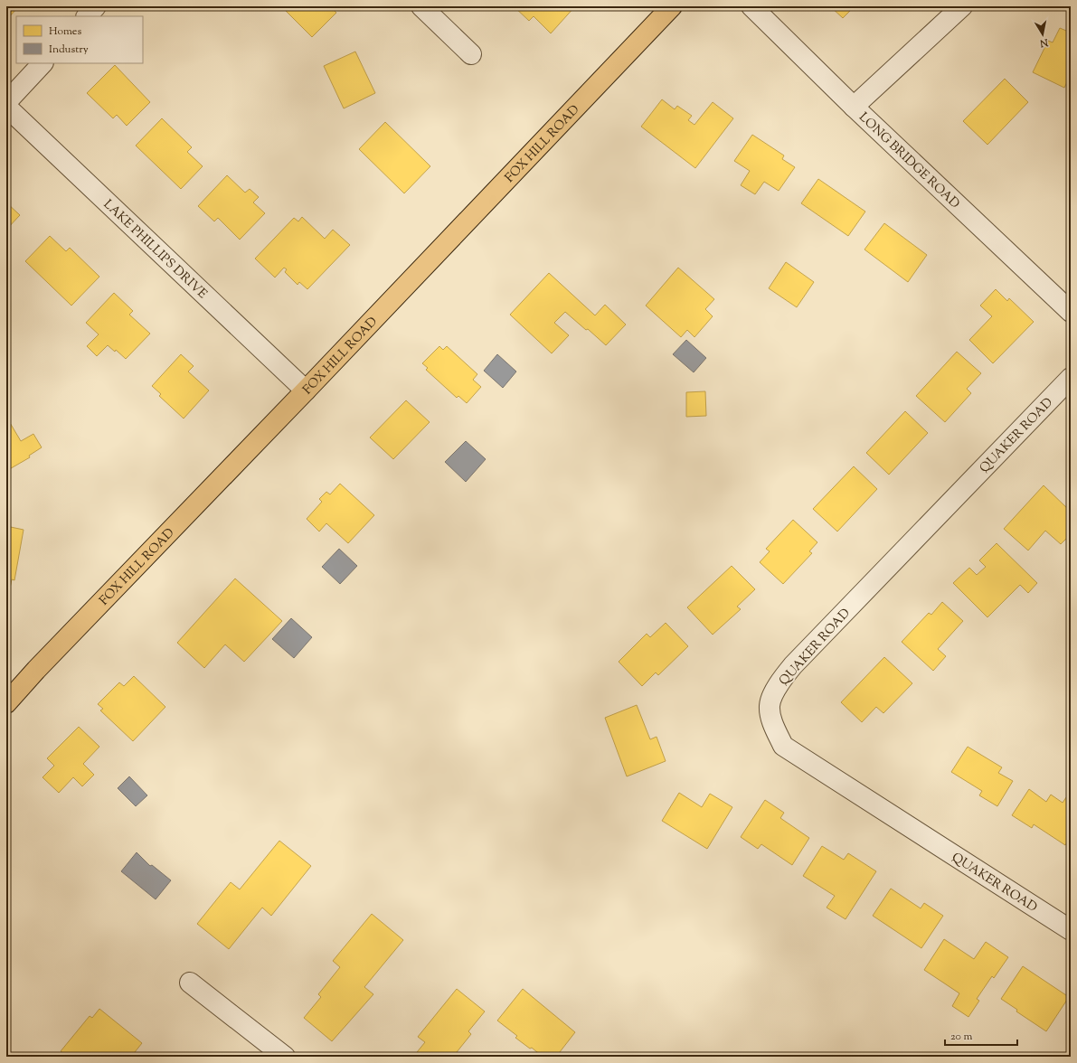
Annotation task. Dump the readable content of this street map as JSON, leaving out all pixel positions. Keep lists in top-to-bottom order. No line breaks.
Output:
{"streets":{"main road":["FOX HILL ROAD"],"street":["LONG BRIDGE ROAD","LAKE PHILLIPS DRIVE","QUAKER ROAD"]},"crossings":[["FOX HILL ROAD","LAKE PHILLIPS DRIVE"]],"legend":["Homes","Industry"],"scale_bar":"20 m","north":"bottom"}
